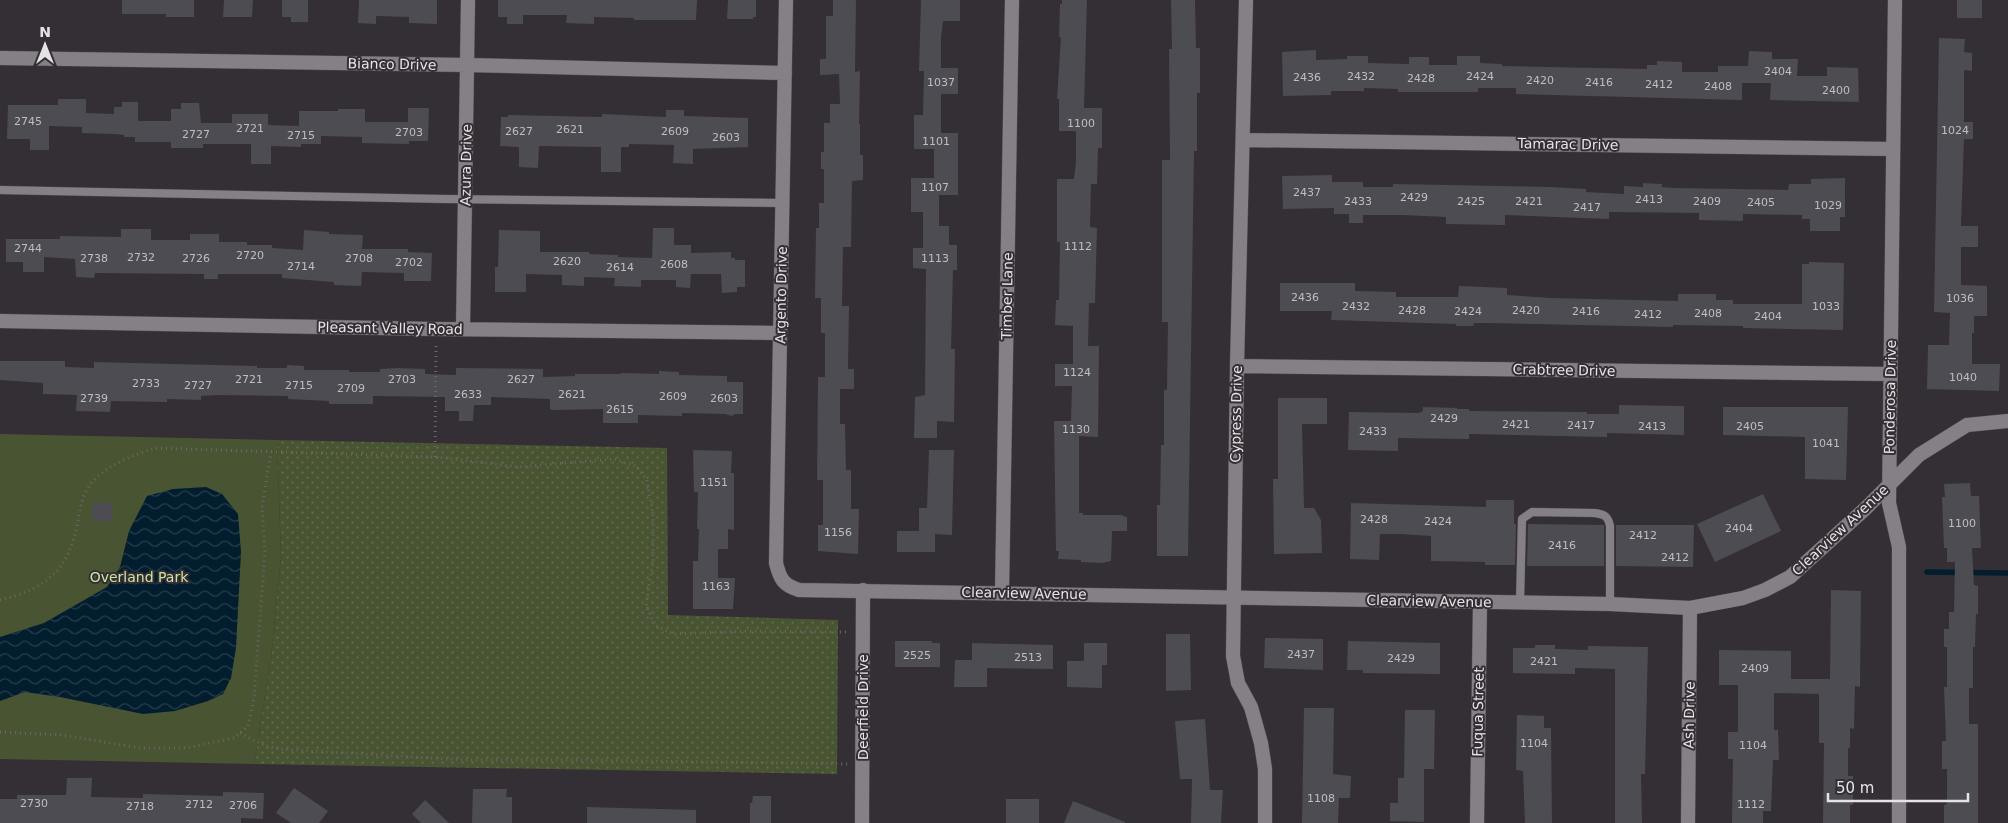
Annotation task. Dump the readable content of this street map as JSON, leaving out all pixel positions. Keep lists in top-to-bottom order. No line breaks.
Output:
{"streets":{"street":["Bianco Drive","Tamarac Drive","Azura Drive","Argento Drive","Timber Lane","Pleasant Valley Road","Crabtree Drive","Ponderosa Drive","Cypress Drive","Clearview Avenue","Deerfield Drive","Fuqua Street","Ash Drive"]},"crossings":[["Bianco Drive","Azura Drive"],["Bianco Drive","Argento Drive"],["Tamarac Drive","Ponderosa Drive"],["Tamarac Drive","Cypress Drive"],["Azura Drive","Pleasant Valley Road"],["Argento Drive","Pleasant Valley Road"],["Argento Drive","Clearview Avenue"],["Timber Lane","Clearview Avenue"],["Crabtree Drive","Ponderosa Drive"],["Crabtree Drive","Cypress Drive"],["Ponderosa Drive","Clearview Avenue"],["Cypress Drive","Clearview Avenue"],["Clearview Avenue","Deerfield Drive"],["Clearview Avenue","Fuqua Street"],["Clearview Avenue","Ash Drive"]],"parks":["Overland Park"],"house_numbers":["2404","2432","2424","2436","2428","2420","1037","2416","2412","2408","2400","2745","1100","2721","2621","1024","2627","2609","2703","2727","2715","2603","1101","1107","2437","2429","2413","2433","2425","2421","2409","2405","1029","2417","1112","2744","2720","2732","2738","2726","2708","1113","2620","2702","2608","2714","2614","2436","1036","2432","1033","2428","2420","2424","2416","2408","2412","2404","1124","1040","2721","2703","2627","2733","2727","2715","2709","2633","2621","2609","2739","2603","2615","2429","2421","2417","2413","2405","1130","2433","1041","1151","2428","2424","1100","2404","1156","2412","2416","2412","1163","2437","2525","2513","2429","2421","2409","1104","1104","1108","2730","2712","1112","2706","2718"],"scale_bar":"50 m","north":"top"}
